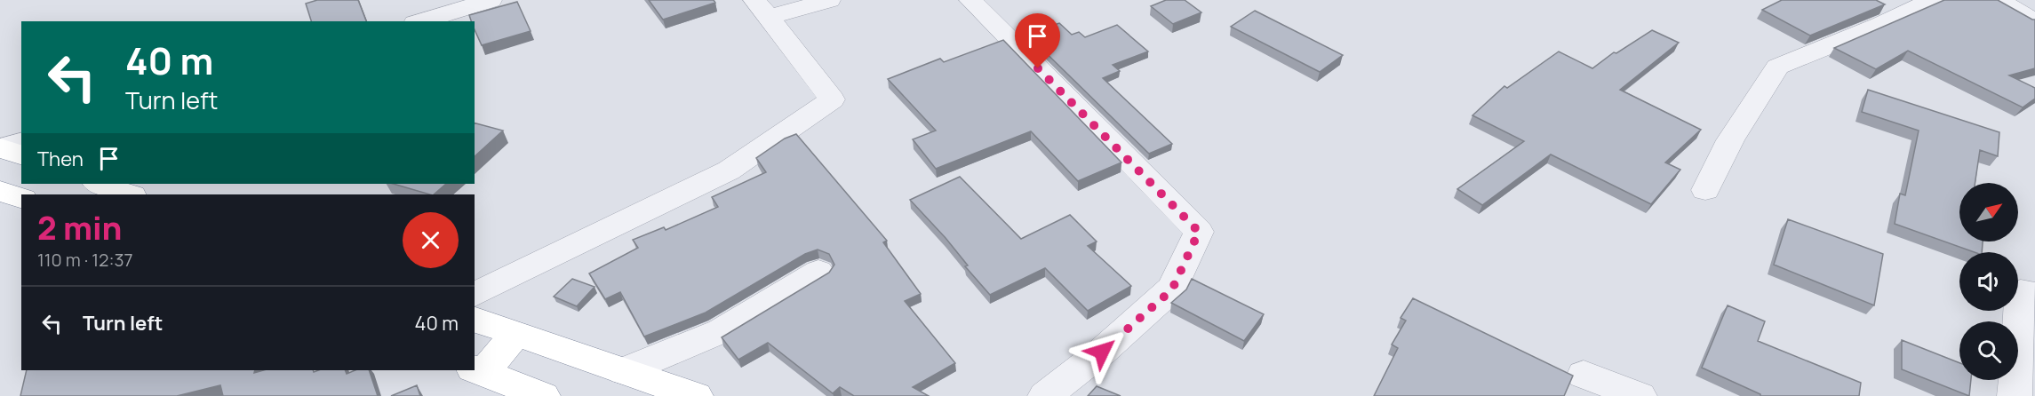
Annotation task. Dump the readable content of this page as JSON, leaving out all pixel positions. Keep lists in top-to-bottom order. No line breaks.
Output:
{"north":"top right","page":{"turn":["40 m","Turn left"],"then":"Then","heading":["2 min","110 m · 12:37"],"list":[{"name":"Turn left","value":"40 m"}]}}
